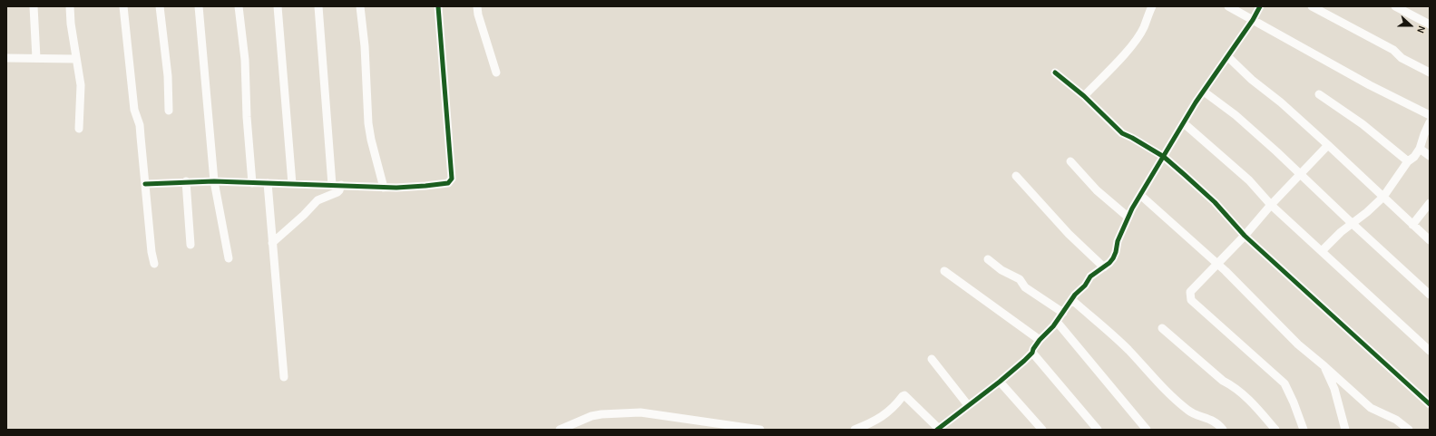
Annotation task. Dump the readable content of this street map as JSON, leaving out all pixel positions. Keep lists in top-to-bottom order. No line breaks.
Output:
{"north":"right"}
